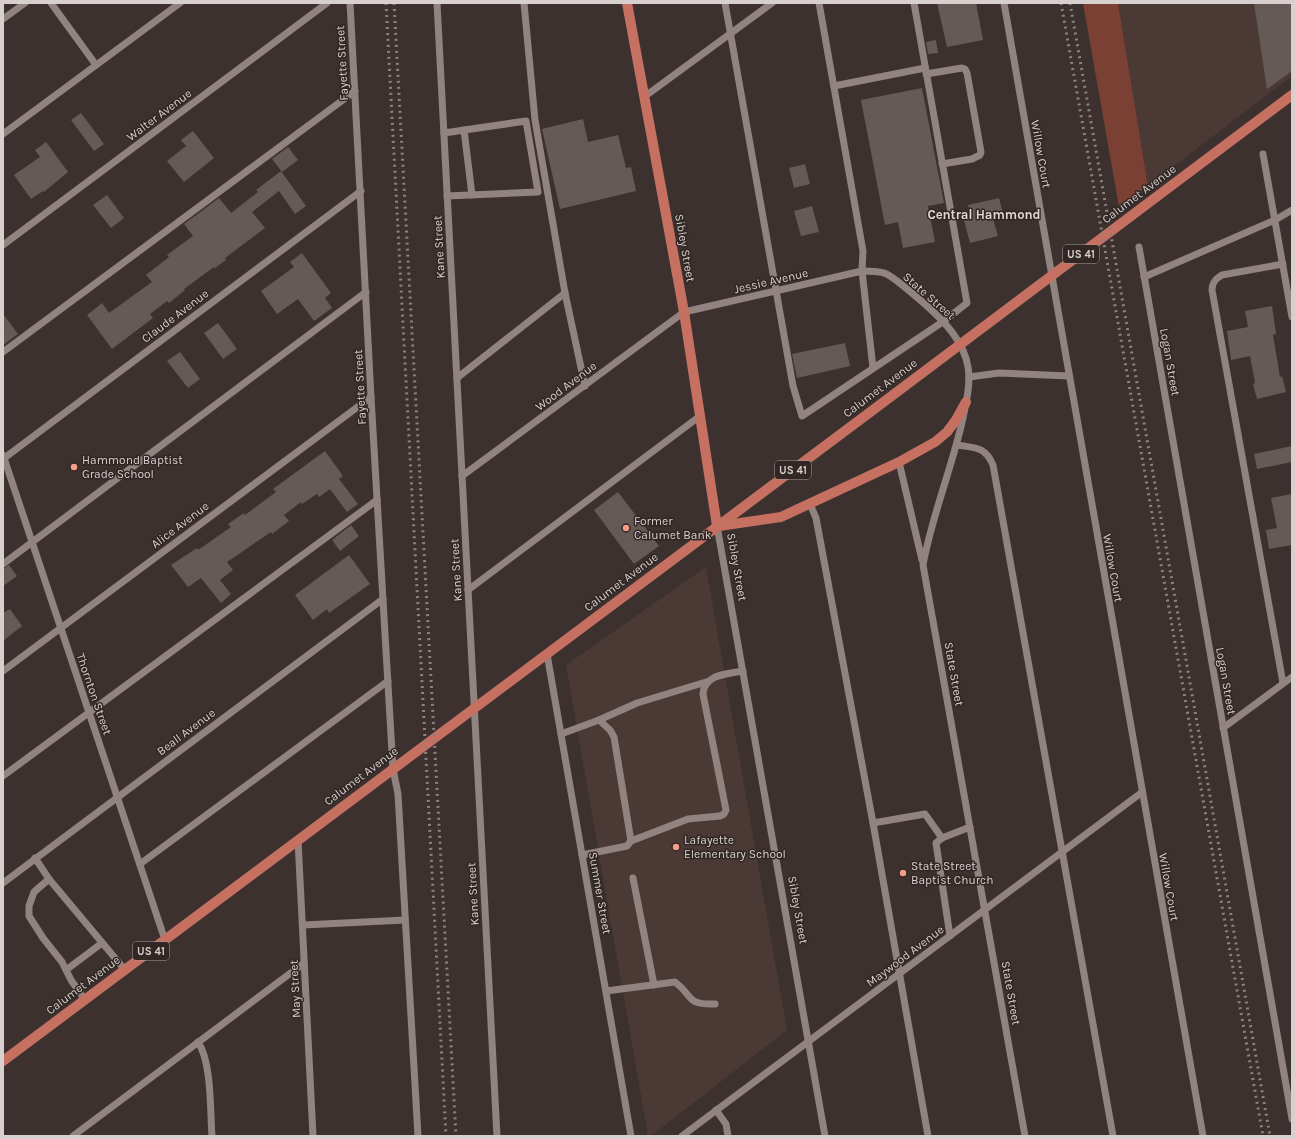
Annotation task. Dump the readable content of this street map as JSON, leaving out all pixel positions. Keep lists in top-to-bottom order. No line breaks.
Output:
{"streets":{"main road":["Calumet Avenue","Sibley Street","US 41"],"street":["Fayette Street","Walter Avenue","Willow Court","Kane Street","Jessie Avenue","State Street","Claude Avenue","Logan Street","Wood Avenue","Alice Avenue","Thornton Street","Beall Avenue","Summer Street","Maywood Avenue","May Street"]},"crossings":[["Fayette Street","Calumet Avenue"],["Fayette Street","Claude Avenue"],["Fayette Street","Alice Avenue"],["Fayette Street","Beall Avenue"],["Willow Court","Maywood Avenue"],["Calumet Avenue","Kane Street"],["Calumet Avenue","Sibley Street"],["Calumet Avenue","Jessie Avenue"],["Calumet Avenue","State Street"],["Calumet Avenue","Thornton Street"],["Calumet Avenue","Summer Street"],["Calumet Avenue","May Street"],["Kane Street","Wood Avenue"],["Sibley Street","Jessie Avenue"],["Sibley Street","Wood Avenue"],["Sibley Street","Maywood Avenue"],["Jessie Avenue","State Street"],["Jessie Avenue","Wood Avenue"],["State Street","Maywood Avenue"],["Claude Avenue","Thornton Street"],["Alice Avenue","Thornton Street"],["Thornton Street","Beall Avenue"]],"districts":["Central Hammond"],"places":["Hammond Baptist Grade School","Former Calumet Bank","Lafayette Elementary School","State Street Baptist Church"]}
